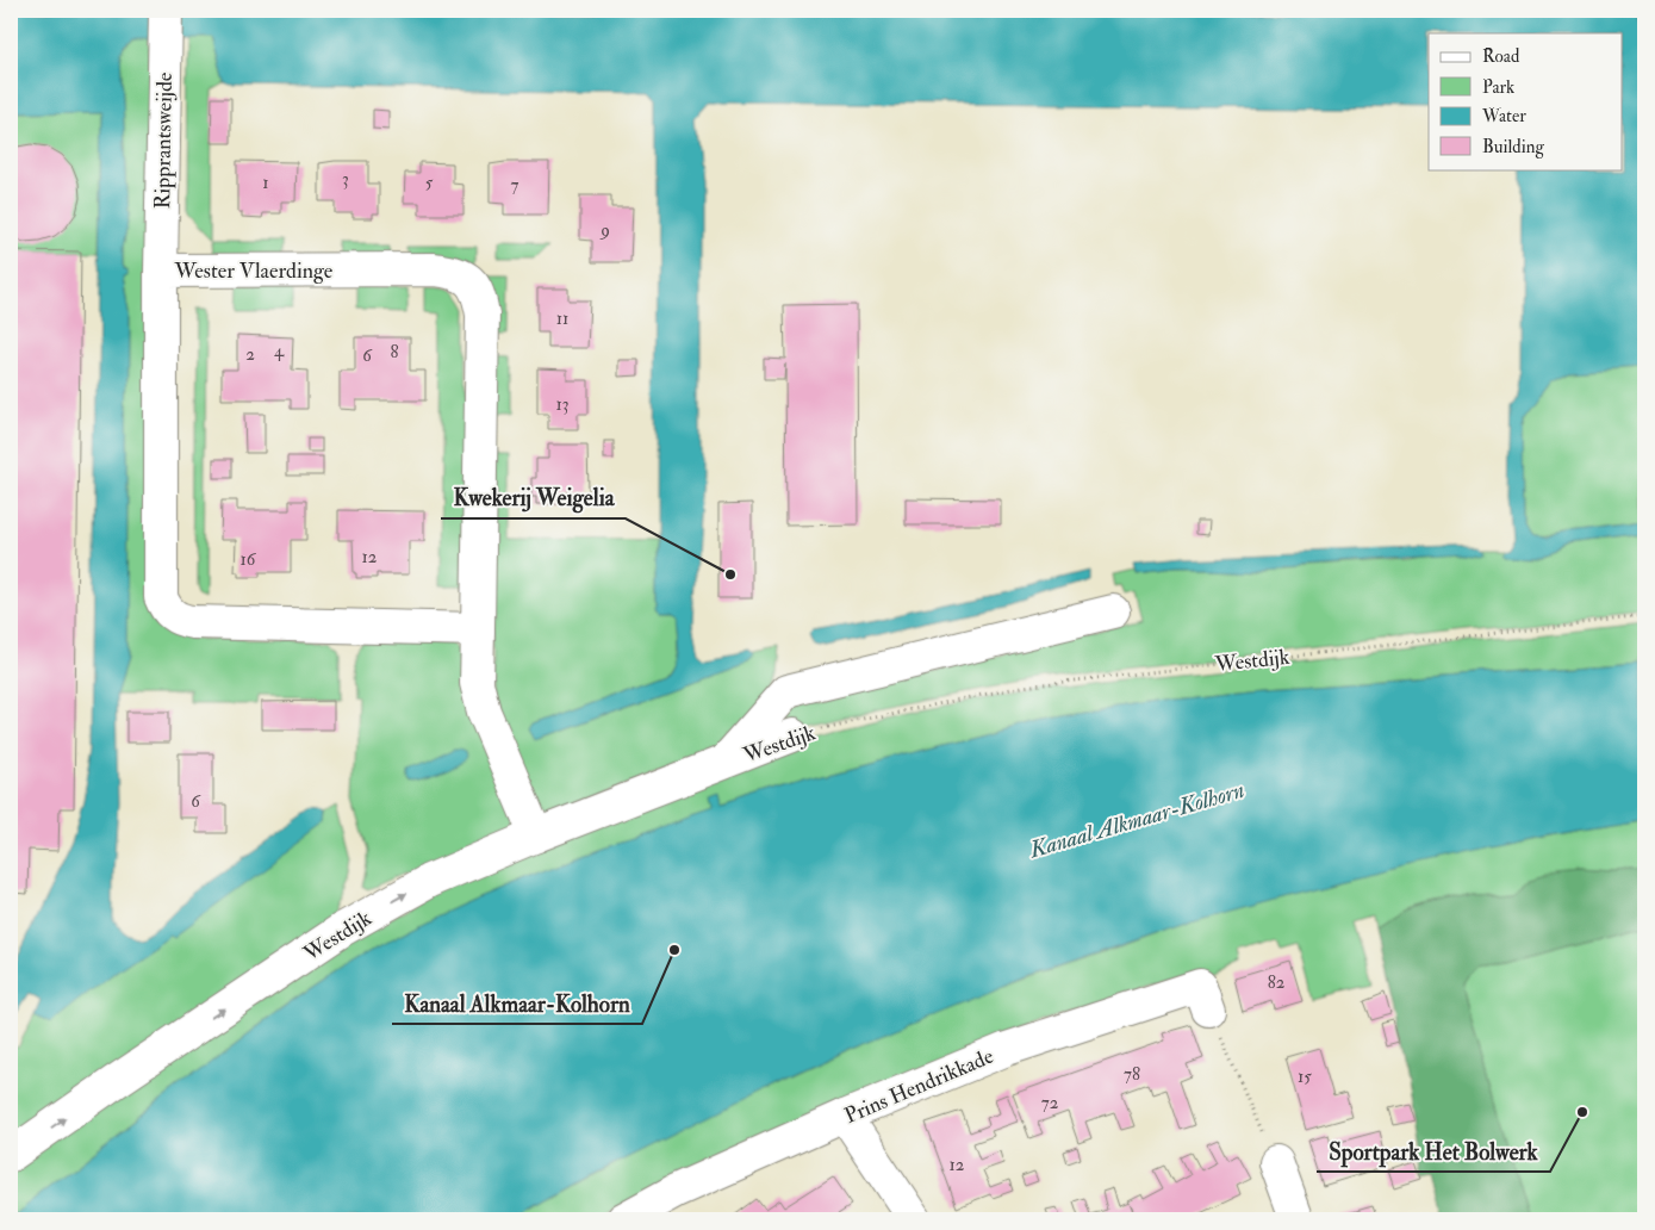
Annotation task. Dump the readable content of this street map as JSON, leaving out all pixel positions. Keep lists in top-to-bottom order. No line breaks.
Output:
{"streets":{"street":["Ripprantsweijde","Wester Vlaerdinge","Westdijk","Prins Hendrikkade"]},"crossings":[["Ripprantsweijde","Wester Vlaerdinge"],["Wester Vlaerdinge","Westdijk"]],"one_way":["Westdijk"],"water":["Kanaal Alkmaar-Kolhorn"],"places":["Kwekerij Weigelia","Kanaal Alkmaar-Kolhorn","Sportpark Het Bolwerk"],"house_numbers":["3","1","5","7","9","11","4","8","2","6","13","12","16","6","82","78","15","72","12"],"legend":["Road","Park","Water","Building"]}
